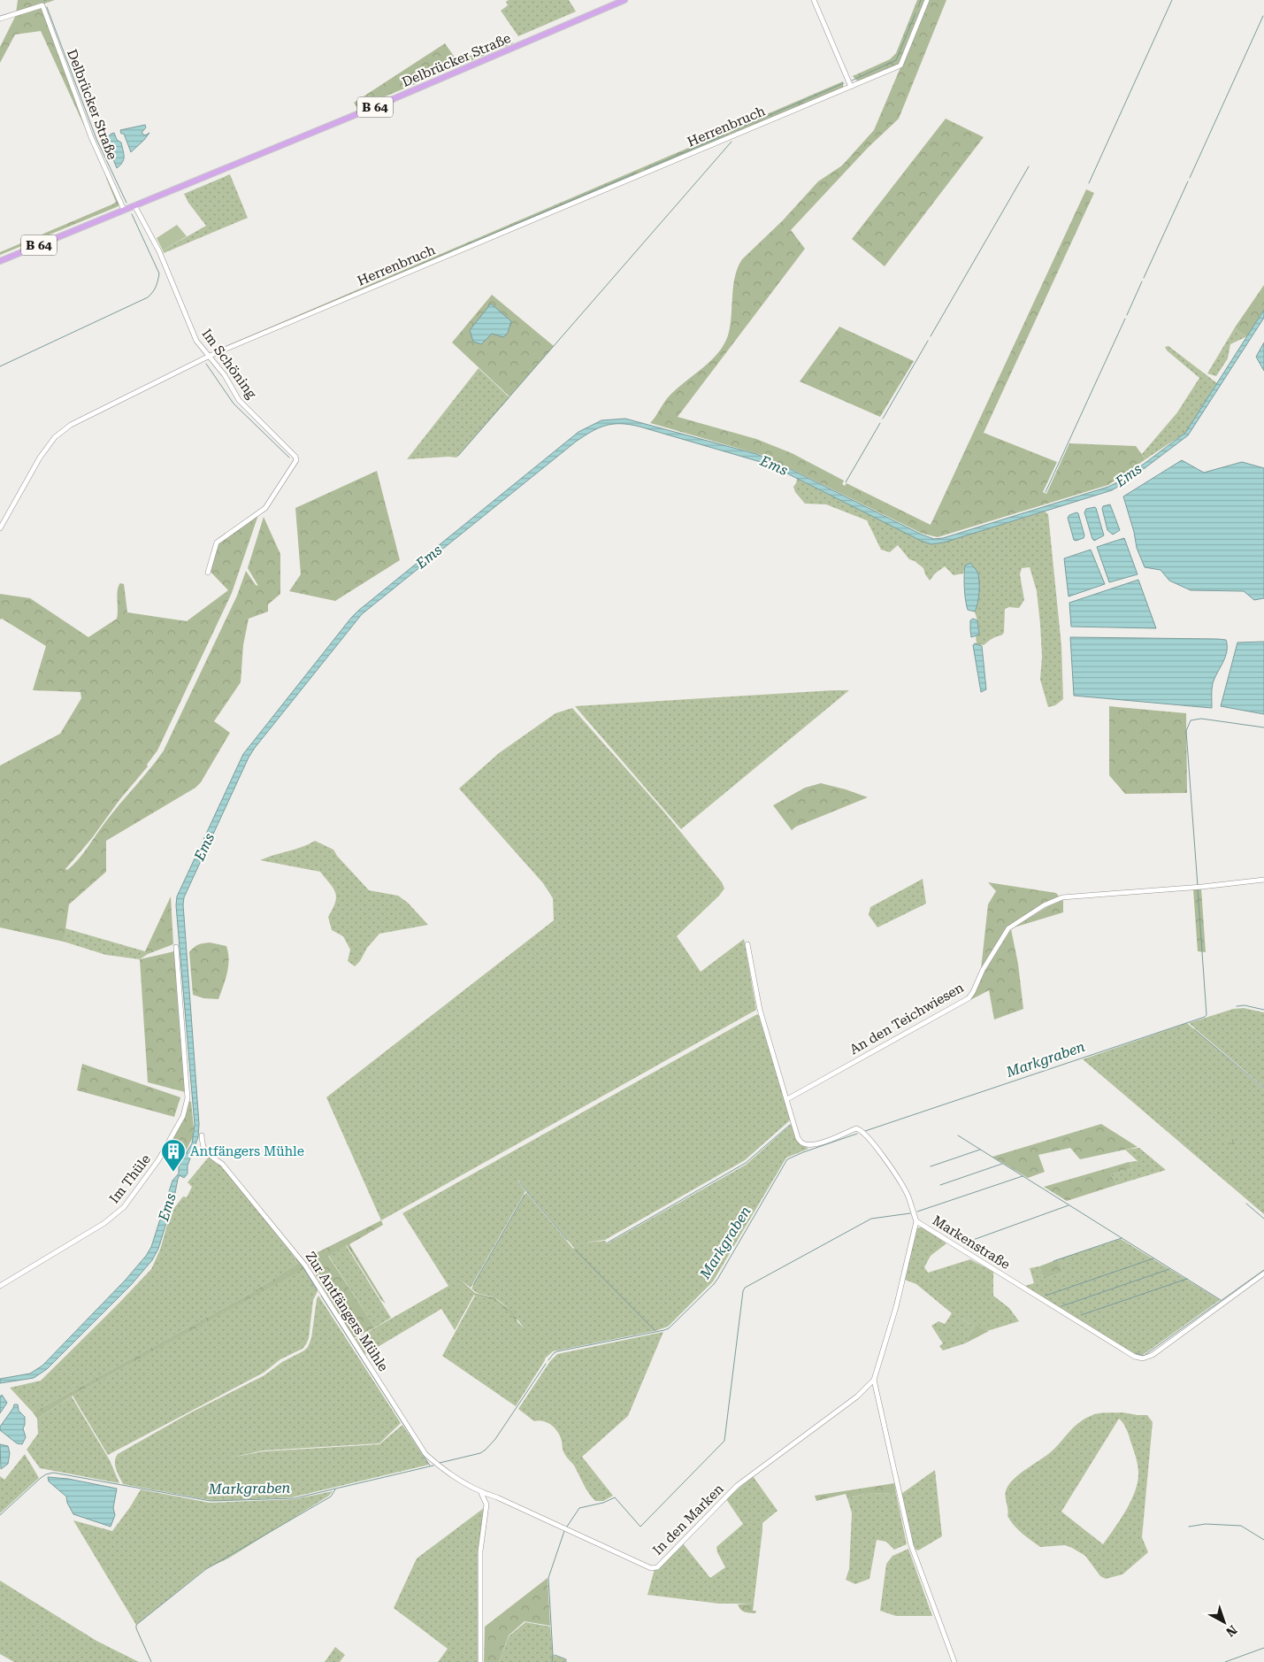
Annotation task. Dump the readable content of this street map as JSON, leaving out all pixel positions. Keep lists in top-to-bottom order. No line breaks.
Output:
{"streets":{"main road":["Delbrücker Straße","B 64"],"street":["Herrenbruch","Im Schöning","An den Teichwiesen","Im Thüle","Markenstraße","Zur Antfängers Mühle","In den Marken"]},"crossings":[["Delbrücker Straße","Im Schöning"],["Herrenbruch","Im Schöning"],["An den Teichwiesen","Markenstraße"],["Markenstraße","In den Marken"],["Zur Antfängers Mühle","In den Marken"]],"water":["Ems","Markgraben"],"places":{"building":["Antfängers Mühle"]},"north":"bottom right"}
